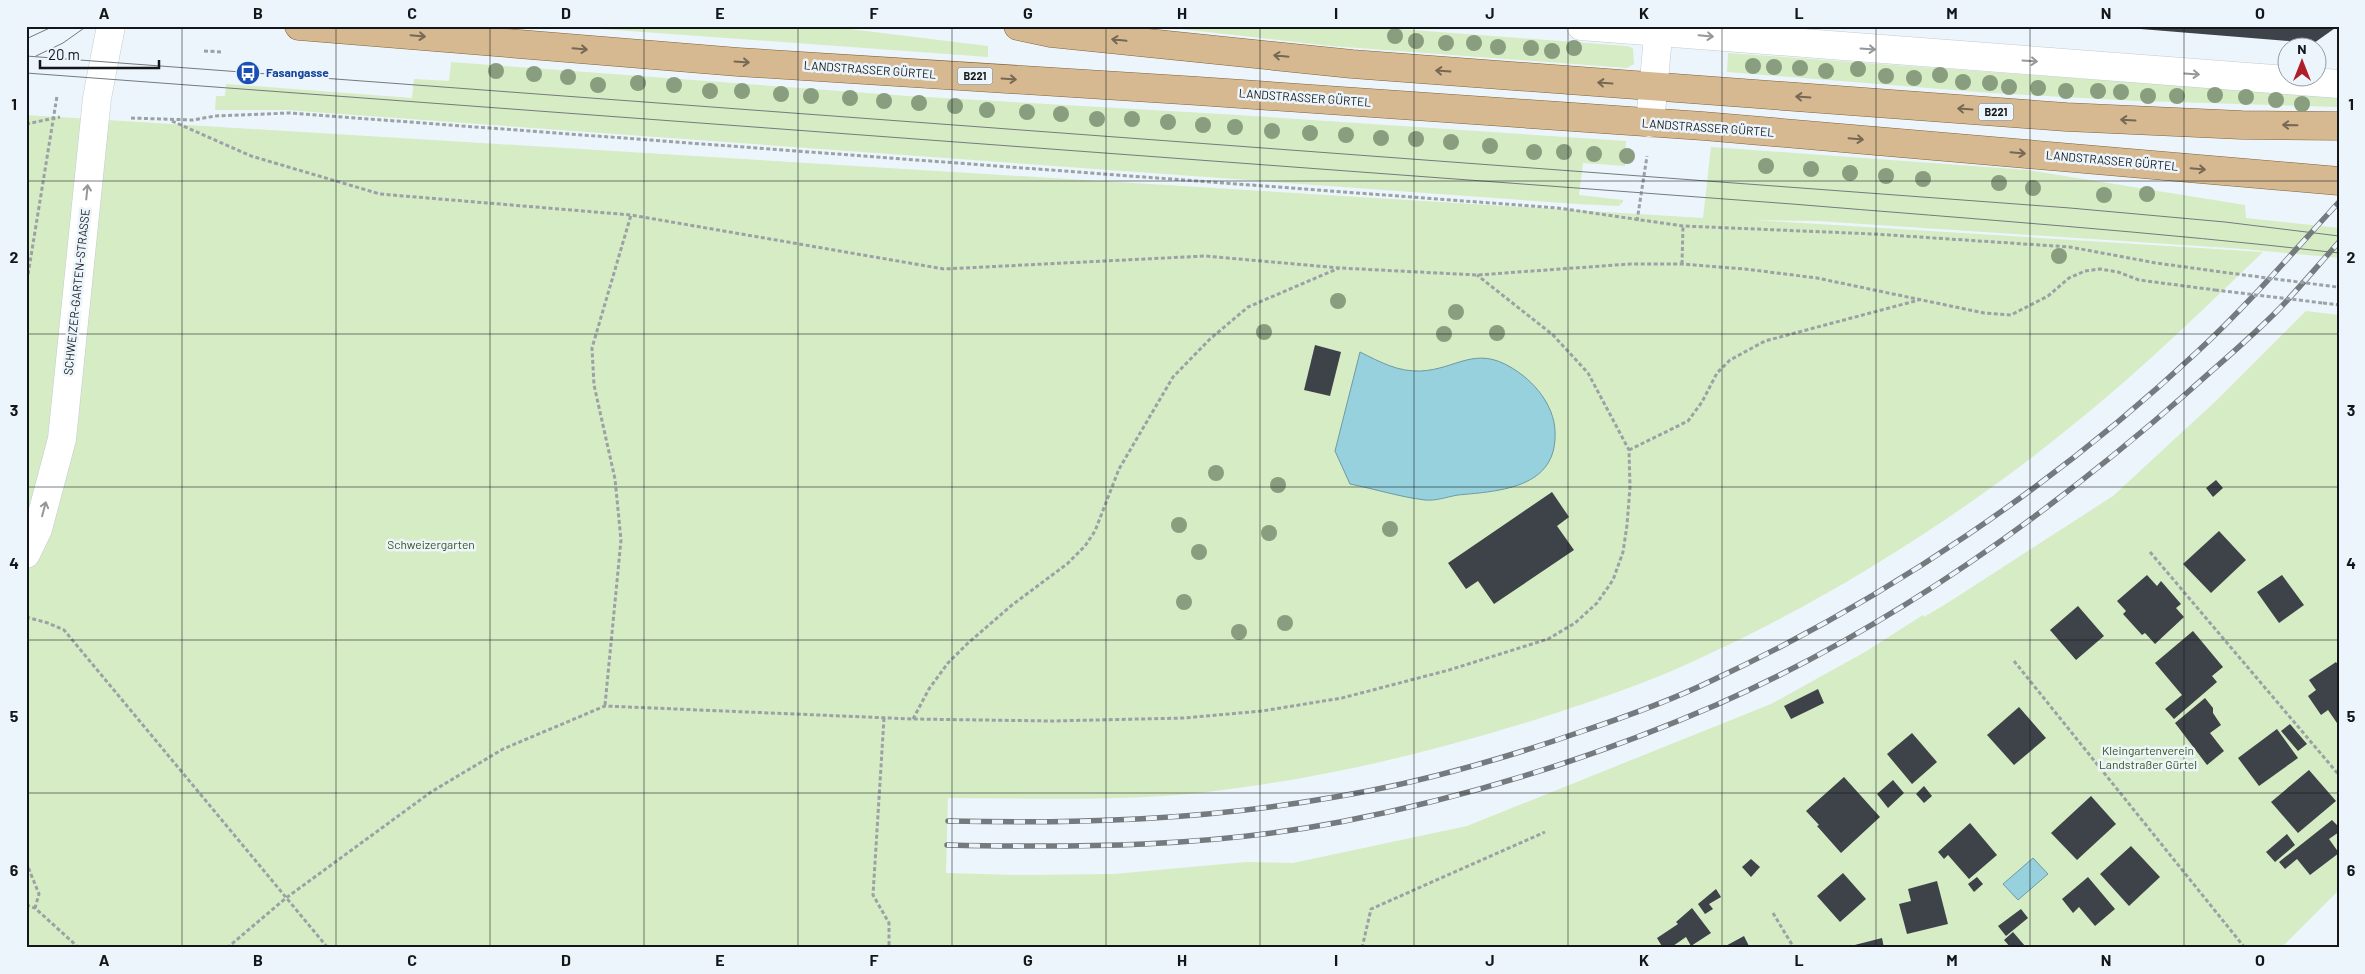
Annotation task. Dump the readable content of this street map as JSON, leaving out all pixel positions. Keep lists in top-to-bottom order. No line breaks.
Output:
{"streets":{"main road":["LANDSTRASSER GÜRTEL","B221"],"street":["SCHWEIZER-GARTEN-STRASSE"]},"one_way":["SCHWEIZER-GARTEN-STRASSE"],"parks":["Schweizergarten","Kleingartenverein Landstraßer Gürtel"],"places":{"bus stop":["Fasangasse"]},"scale_bar":"20 m","north":"top","grid":{"columns":["A","B","C","D","E","F","G","H","I","J","K","L","M","N","O"],"rows":["1","2","3","4","5","6"]}}
